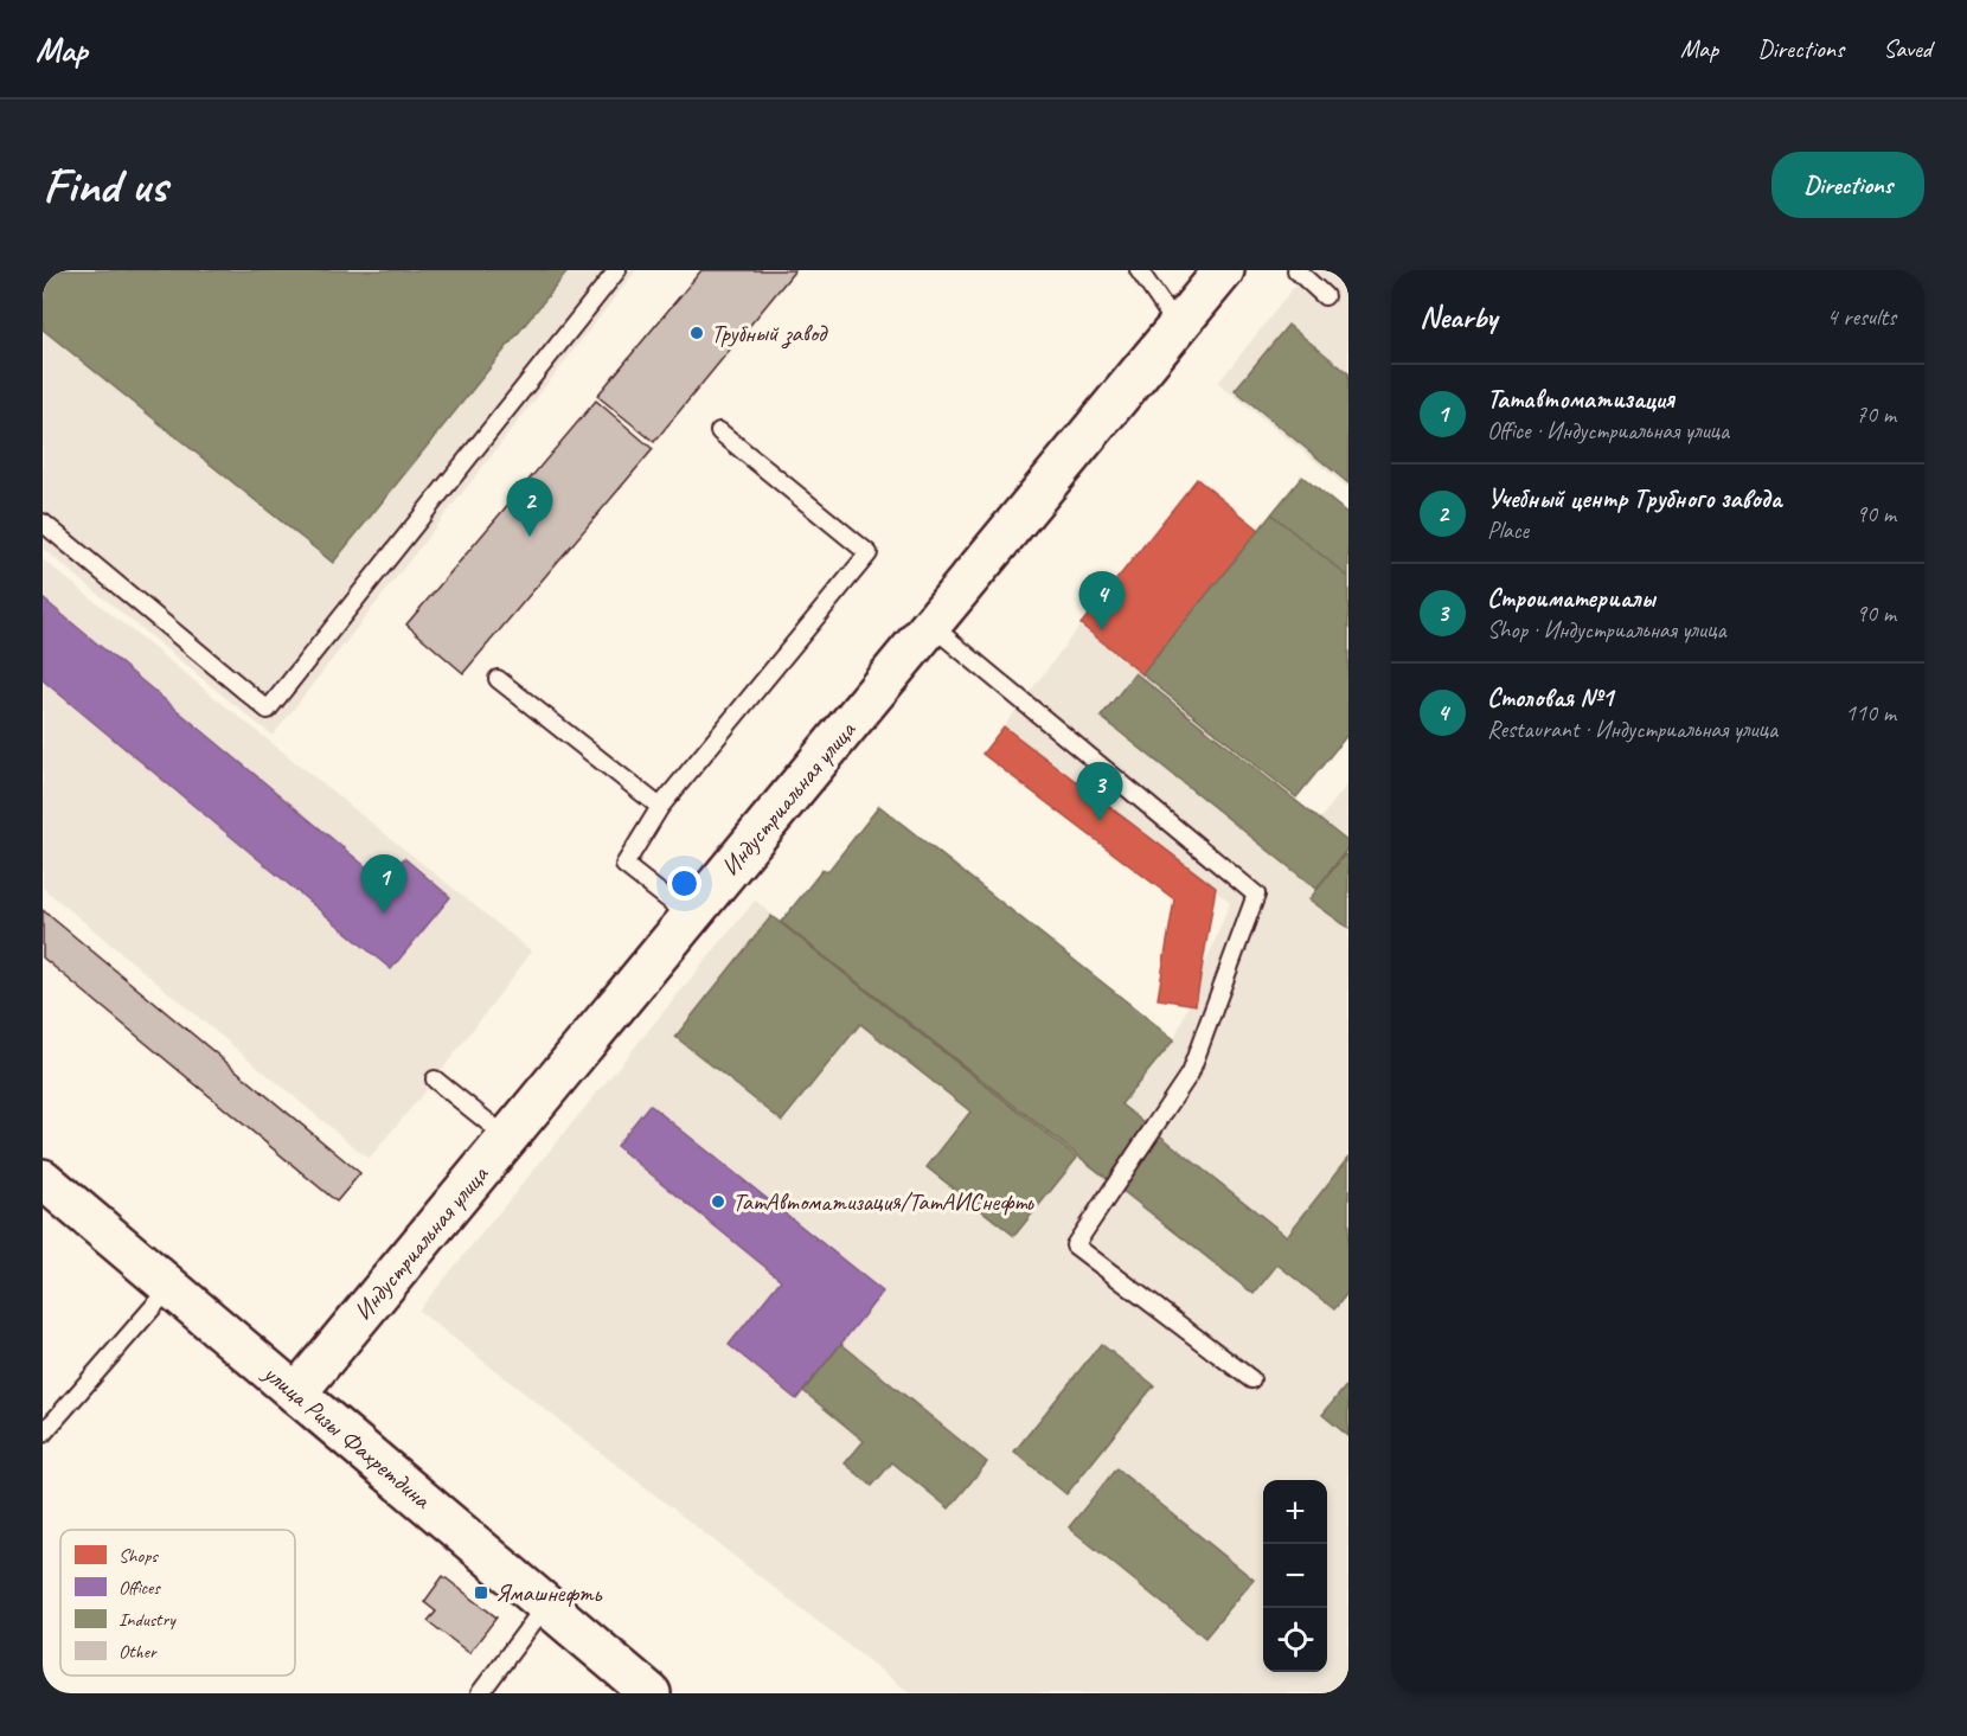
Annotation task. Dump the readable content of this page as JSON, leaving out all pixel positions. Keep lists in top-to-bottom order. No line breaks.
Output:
{"streets":{"street":["Индустриальная улица","улица Ризы Фахретдина"]},"crossings":[["Индустриальная улица","улица Ризы Фахретдина"]],"places":{"other":["Трубный завод","ТатАвтоматизация/ТатАИСнефть"],"transit":["Ямашнефть"]},"legend":["Shops","Offices","Industry","Other"],"page":{"header":"Map","nav":["Map","Directions","Saved"],"buttons":"Directions","title":"Find us","heading":["Nearby","4 results"],"list":[{"mark":"1","name":"Татавтоматизация","note":"Office · Индустриальная улица","value":"70 m"},{"mark":"2","name":"Учебный центр Трубного завода","note":"Place","value":"90 m"},{"mark":"3","name":"Строиматериалы","note":"Shop · Индустриальная улица","value":"90 m"},{"mark":"4","name":"Столовая №1","note":"Restaurant · Индустриальная улица","value":"110 m"}],"pins":["2","4","3","1"],"map_buttons":["+","−"]}}
